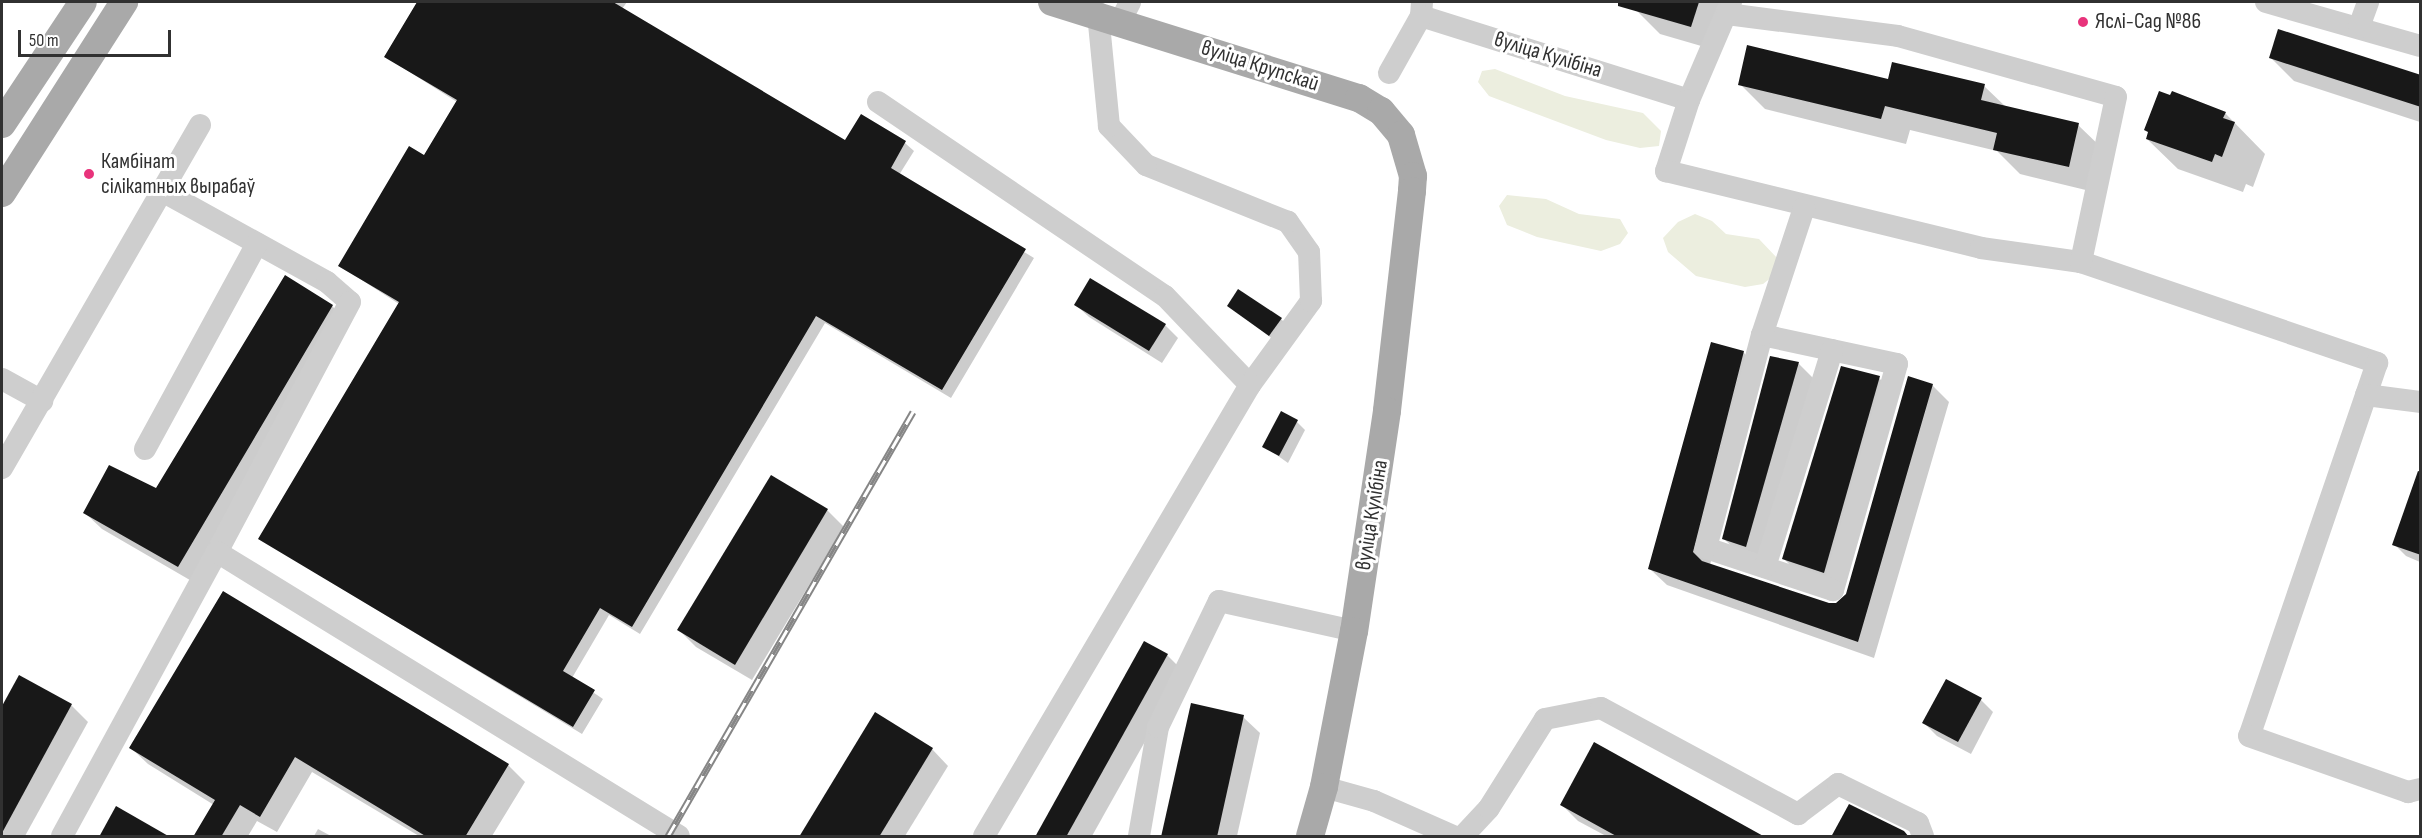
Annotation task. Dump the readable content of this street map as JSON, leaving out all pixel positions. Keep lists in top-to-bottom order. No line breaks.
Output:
{"streets":{"main road":["вуліца Кулібіна","вуліца Крупскай"]},"crossings":[["вуліца Кулібіна","вуліца Крупскай"]],"places":["Яслі-Сад №86","Камбінат сілікатных вырабаў"],"scale_bar":"50 m"}
